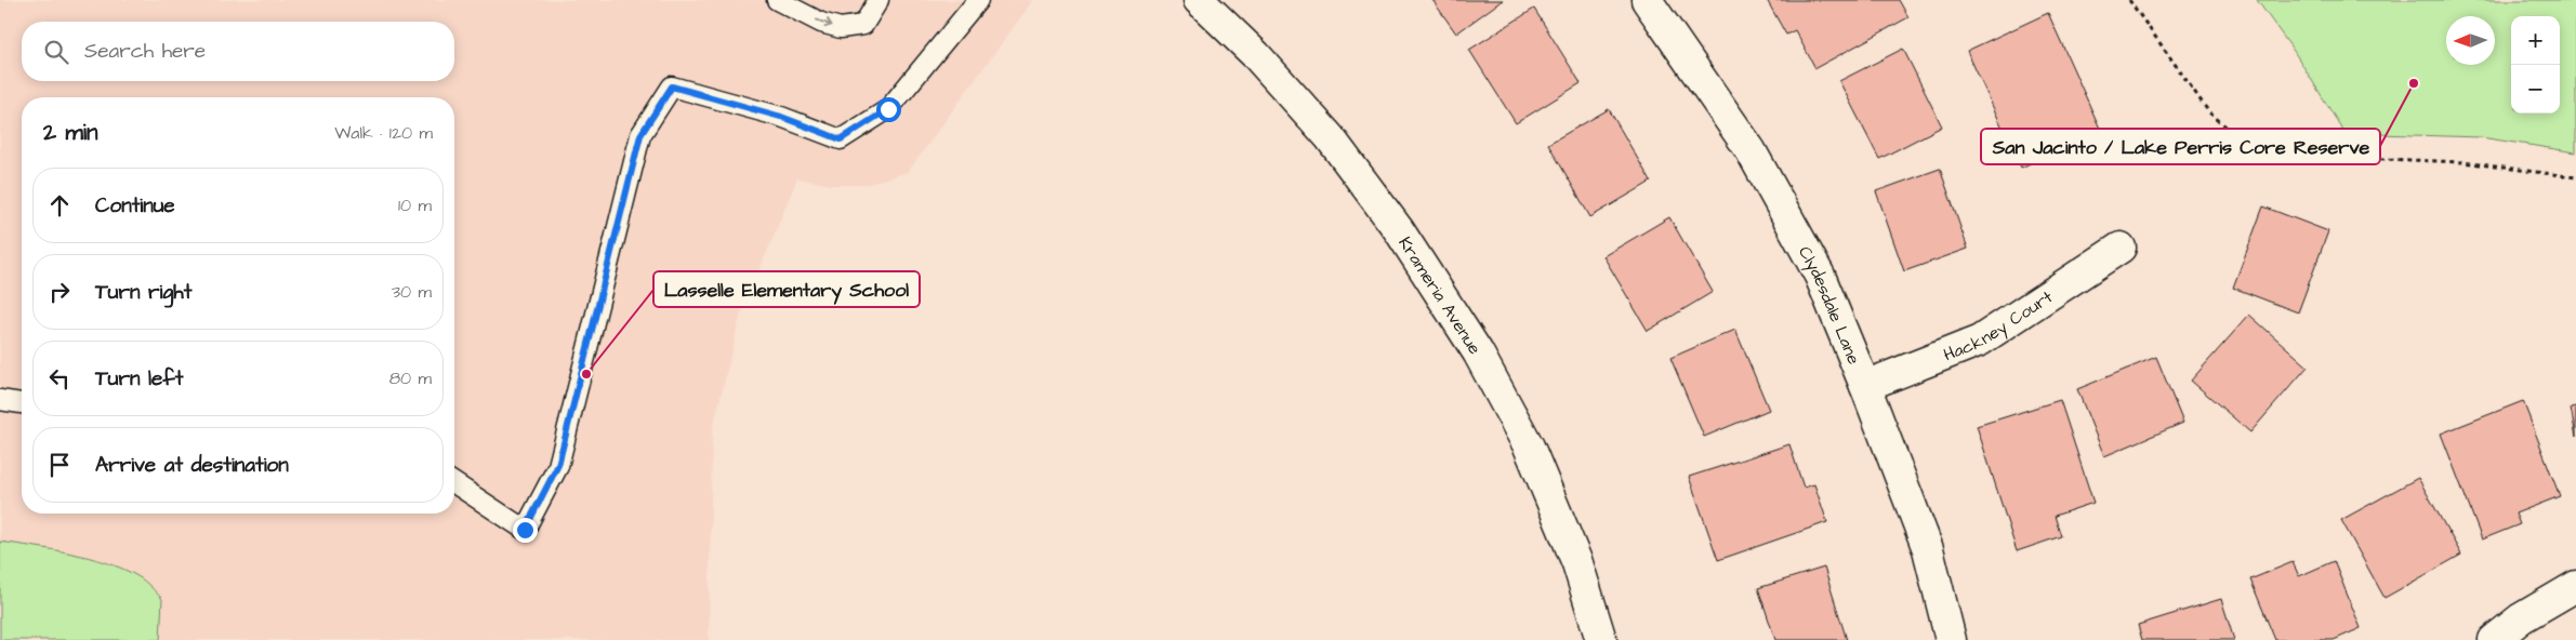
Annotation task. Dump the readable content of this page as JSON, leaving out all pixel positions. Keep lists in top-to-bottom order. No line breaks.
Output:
{"streets":{"street":["Krameria Avenue","Clydesdale Lane","Hackney Court"]},"crossings":[["Clydesdale Lane","Hackney Court"]],"places":["San Jacinto / Lake Perris Core Reserve","Lasselle Elementary School"],"north":"left","page":{"map_buttons":["+","−"],"search":"Search here","heading":["2 min","Walk · 120 m"],"list":[["Continue","10 m"],["Turn right","30 m"],["Turn left","80 m"],"Arrive at destination"]}}
